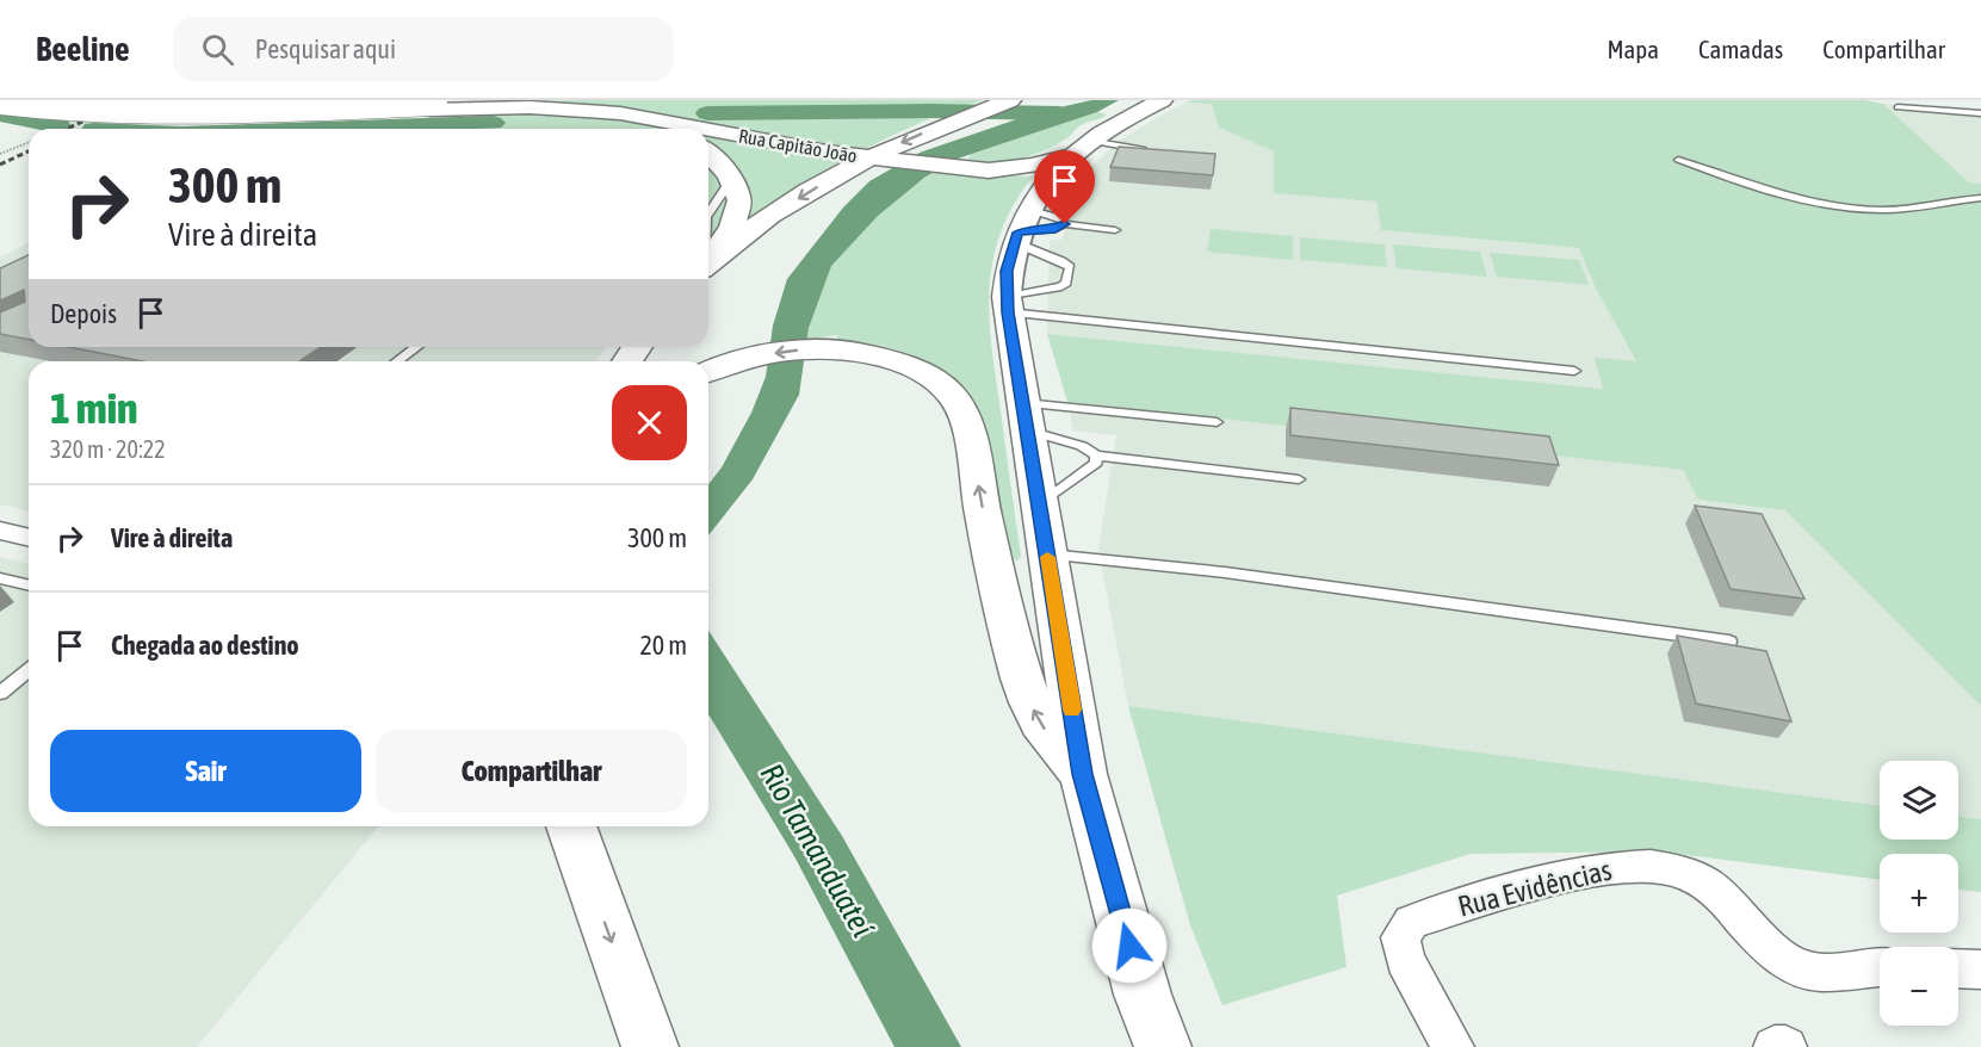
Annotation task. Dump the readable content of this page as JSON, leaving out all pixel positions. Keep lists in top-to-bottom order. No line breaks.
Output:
{"streets":{"highway":["Rua Capitão João"],"street":["Rua Evidências"]},"water":["Rio Tamanduateí"],"page":{"header":"Beeline","search":"Pesquisar aqui","nav":["Mapa","Camadas","Compartilhar"],"turn":["300 m","Vire à direita"],"then":"Depois","heading":["1 min","320 m · 20:22"],"list":[{"name":"Vire à direita","value":"300 m"},{"name":"Chegada ao destino","value":"20 m"}],"buttons":["Sair","Compartilhar"],"map_buttons":["+","−"]}}
